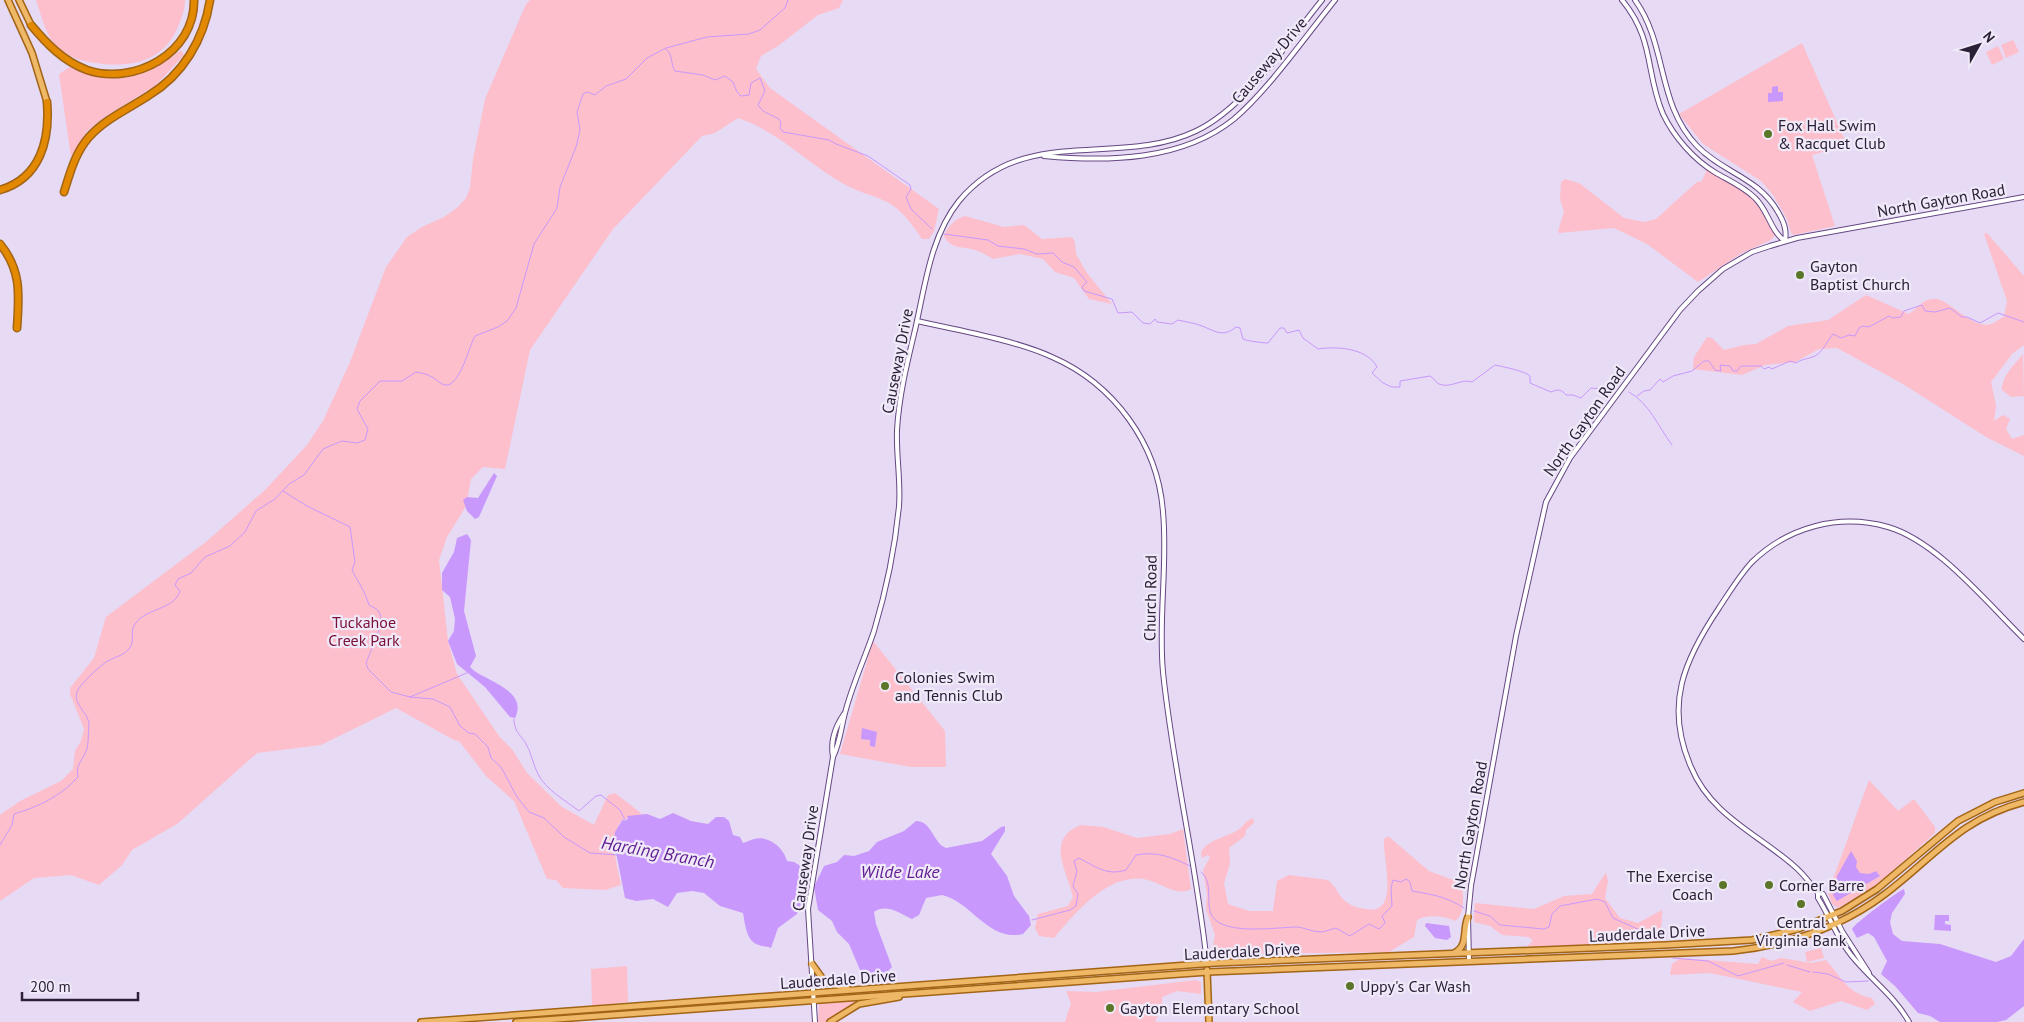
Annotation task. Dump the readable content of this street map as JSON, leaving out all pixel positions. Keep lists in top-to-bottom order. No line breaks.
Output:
{"streets":{"main road":["Church Road","Lauderdale Drive"],"street":["Causeway Drive","North Gayton Road"]},"crossings":[["Causeway Drive","Church Road"],["Causeway Drive","Lauderdale Drive"],["North Gayton Road","Lauderdale Drive"],["Church Road","Lauderdale Drive"]],"water":["Harding Branch","Wilde Lake"],"parks":["Tuckahoe Creek Park"],"places":["Fox Hall Swim & Racquet Club","Gayton Baptist Church","Colonies Swim and Tennis Club","The Exercise Coach","Corner Barre","Central Virginia Bank","Uppy's Car Wash","Gayton Elementary School"],"scale_bar":"200 m","north":"top right"}
